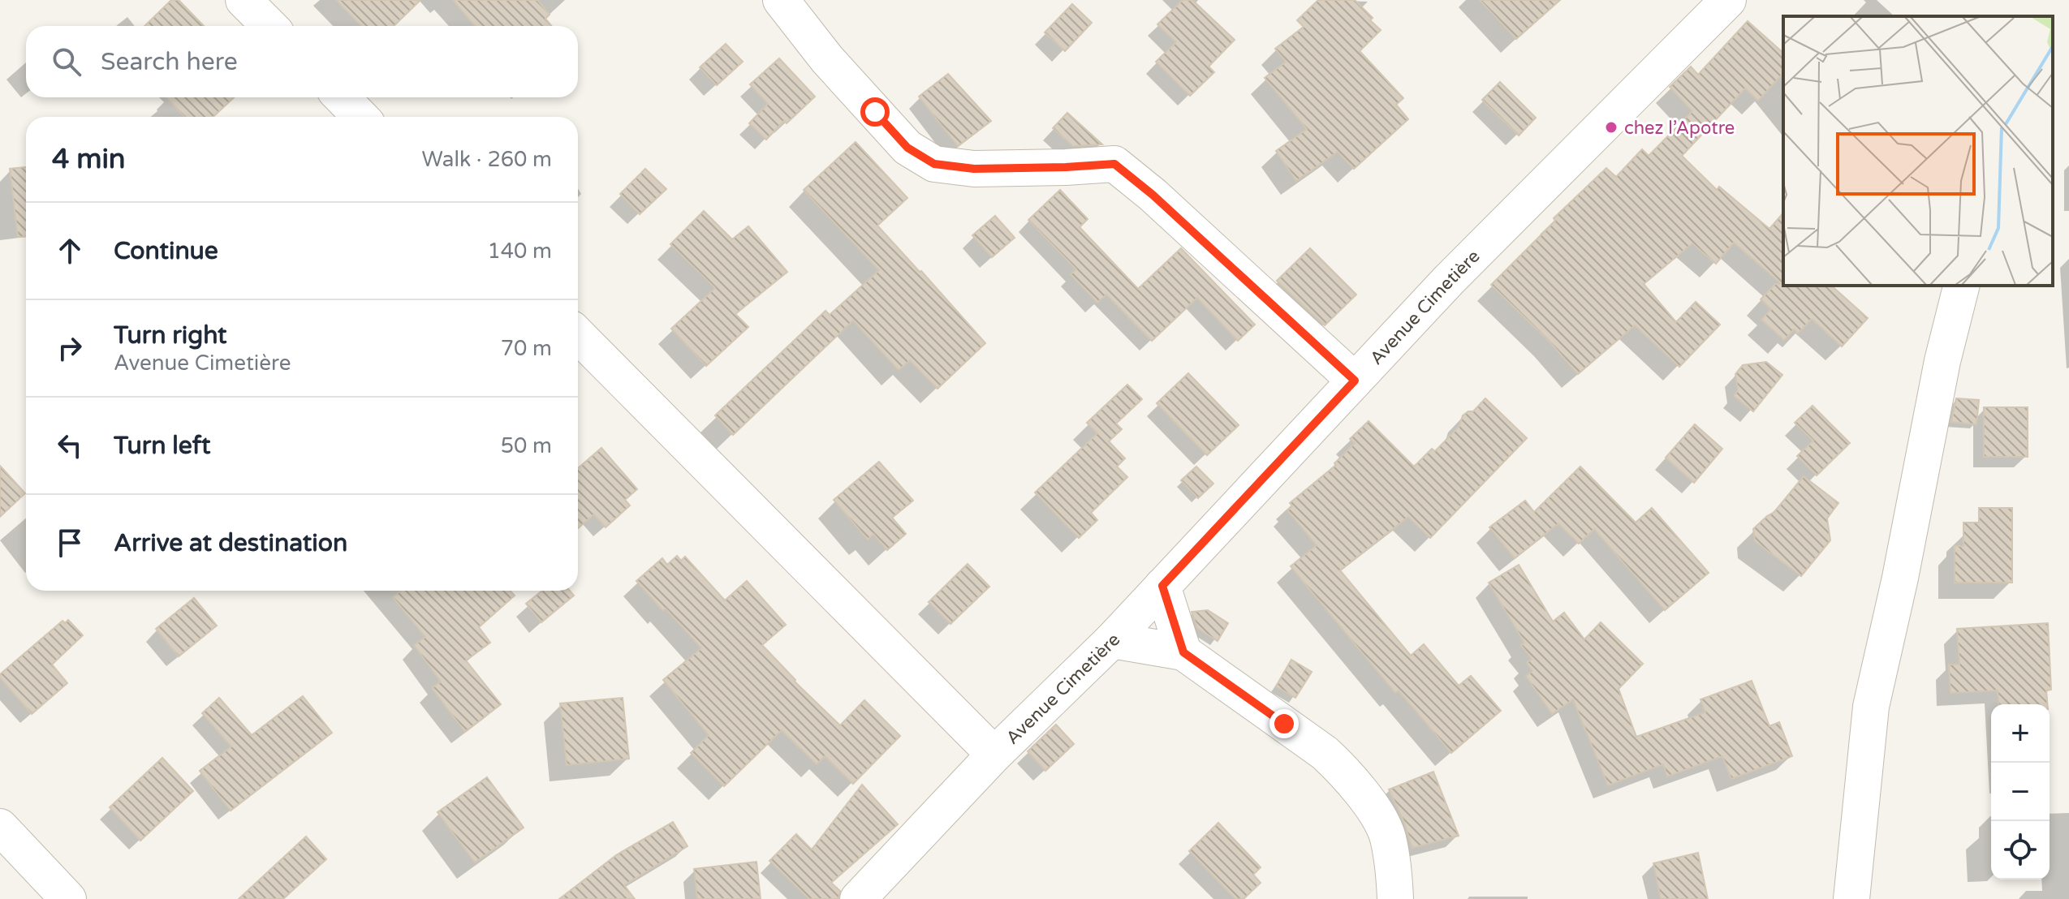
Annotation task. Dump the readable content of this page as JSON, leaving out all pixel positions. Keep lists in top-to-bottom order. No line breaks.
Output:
{"streets":{"street":["Avenue Cimetière"]},"places":["chez l’Apotre"],"page":{"search":"Search here","heading":["4 min","Walk · 260 m"],"list":[["Continue","140 m"],["Turn right","Avenue Cimetière","70 m"],["Turn left","50 m"],"Arrive at destination"],"map_buttons":["+","−"]}}
